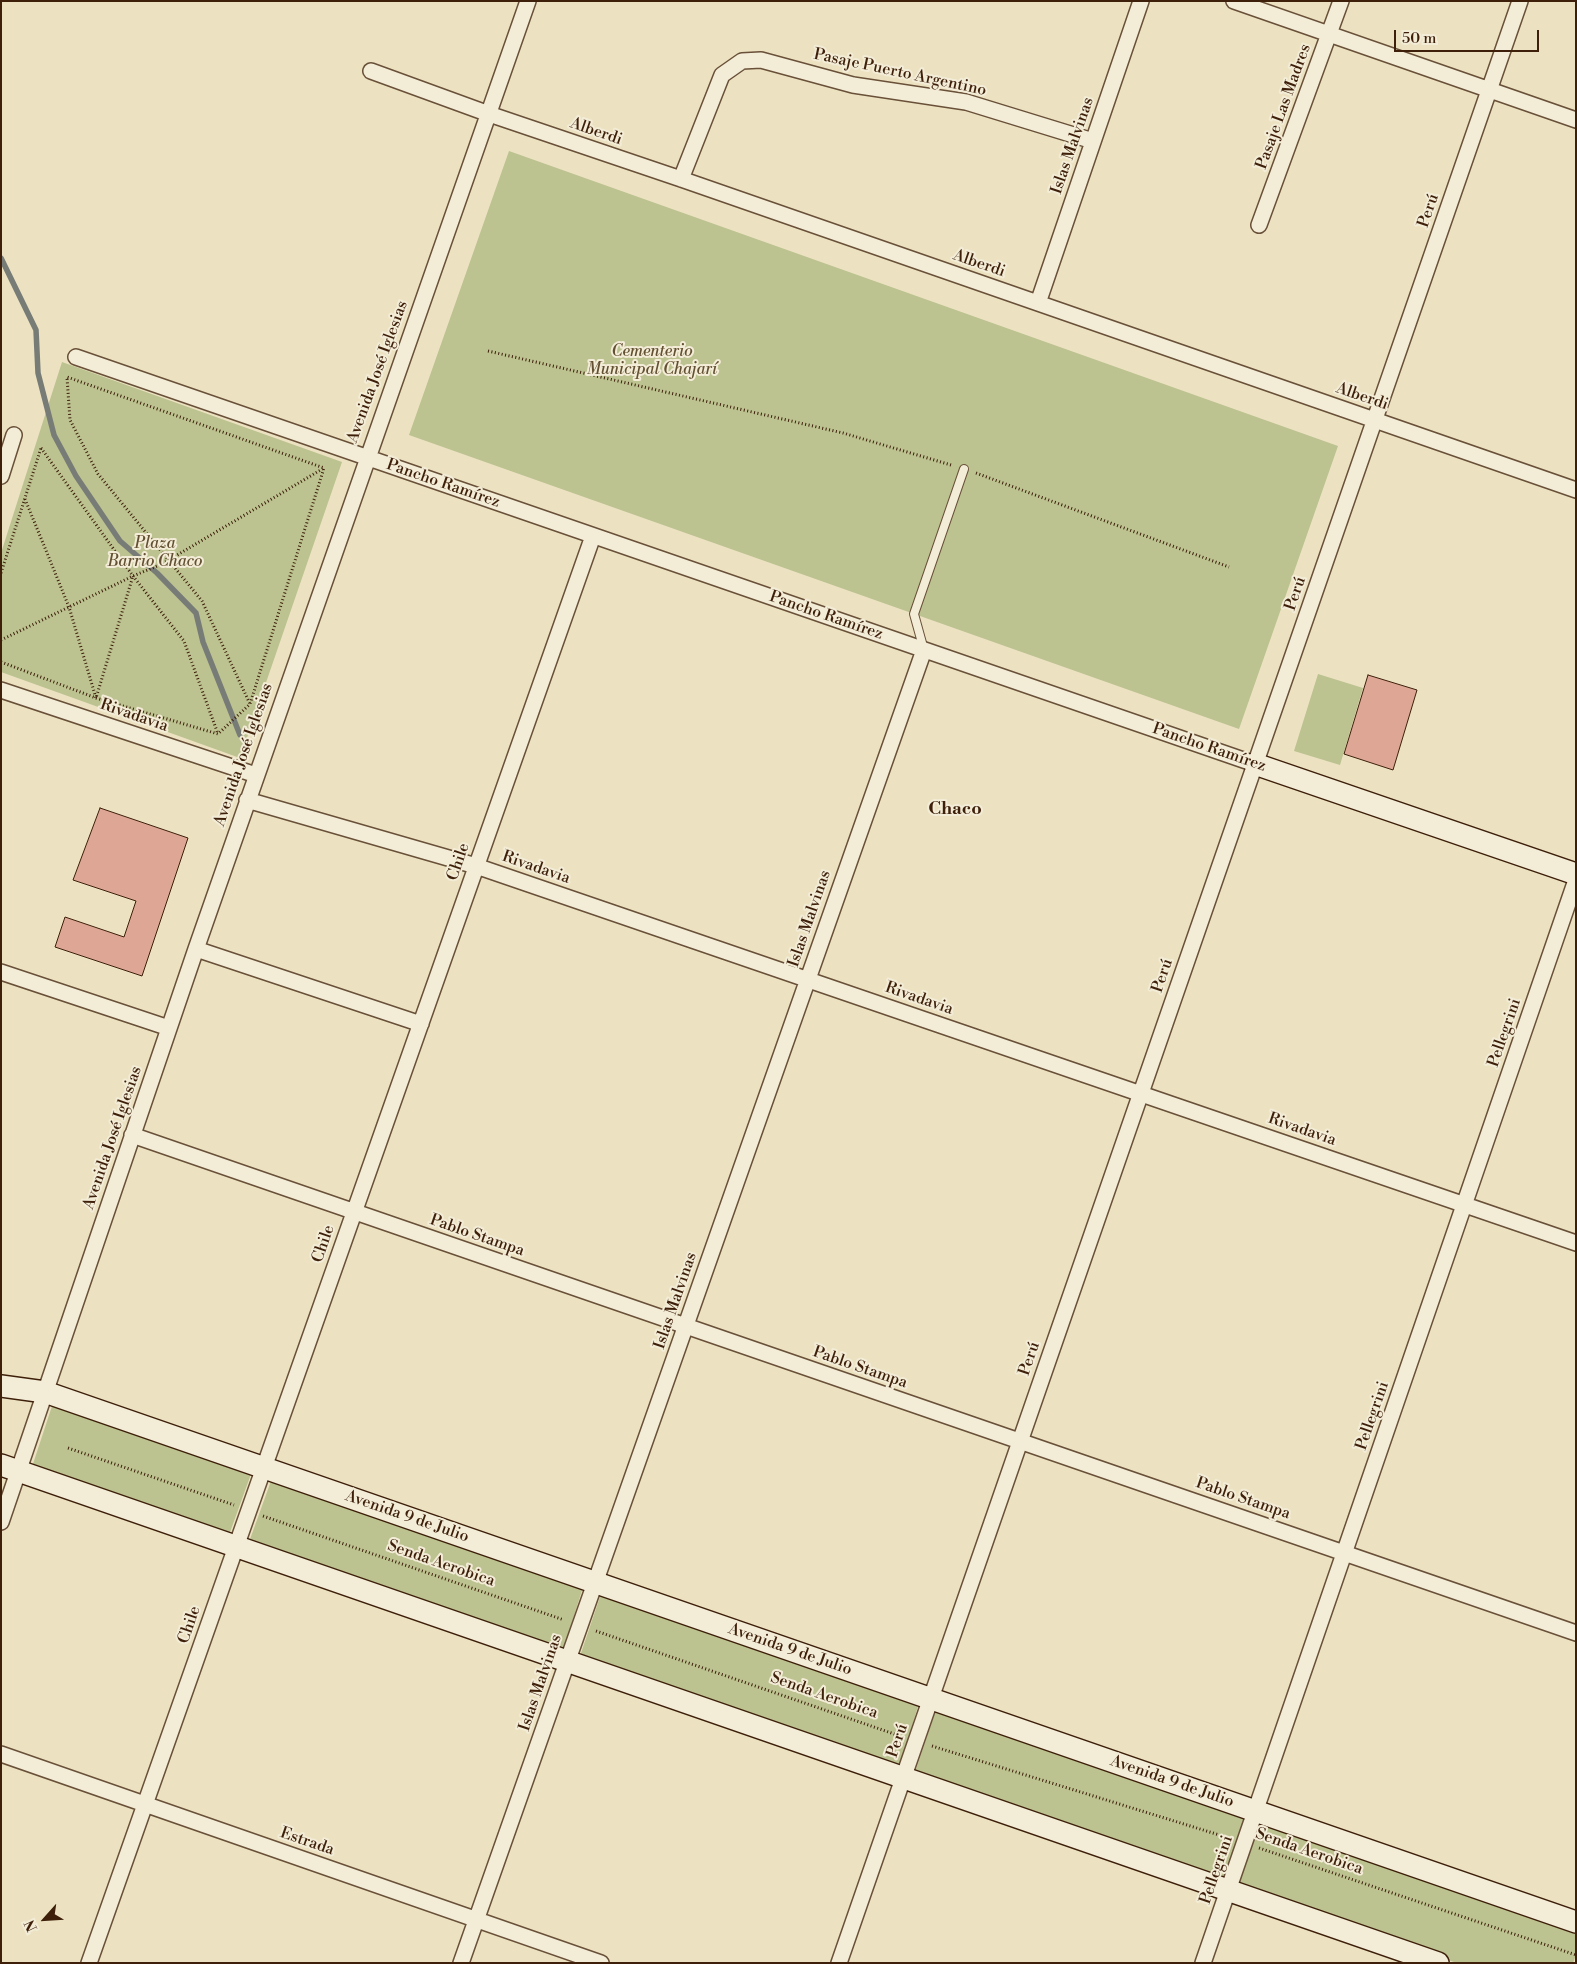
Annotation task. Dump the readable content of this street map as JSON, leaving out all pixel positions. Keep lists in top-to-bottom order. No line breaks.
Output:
{"streets":{"main road":["Pancho Ramírez","Avenida 9 de Julio"],"street":["Pasaje Puerto Argentino","Pasaje Las Madres","Alberdi","Islas Malvinas","Perú","Avenida José Iglesias","Rivadavia","Chile","Pellegrini","Pablo Stampa","Estrada"],"path":["Senda Aerobica"]},"crossings":[["Pasaje Puerto Argentino","Alberdi"],["Pasaje Puerto Argentino","Islas Malvinas"],["Alberdi","Islas Malvinas"],["Alberdi","Perú"],["Alberdi","Avenida José Iglesias"],["Islas Malvinas","Pancho Ramírez"],["Islas Malvinas","Rivadavia"],["Islas Malvinas","Pablo Stampa"],["Islas Malvinas","Avenida 9 de Julio"],["Islas Malvinas","Senda Aerobica"],["Islas Malvinas","Estrada"],["Perú","Pancho Ramírez"],["Perú","Rivadavia"],["Perú","Pablo Stampa"],["Perú","Avenida 9 de Julio"],["Perú","Senda Aerobica"],["Avenida José Iglesias","Pancho Ramírez"],["Avenida José Iglesias","Rivadavia"],["Avenida José Iglesias","Pablo Stampa"],["Avenida José Iglesias","Avenida 9 de Julio"],["Pancho Ramírez","Chile"],["Rivadavia","Chile"],["Rivadavia","Pellegrini"],["Chile","Pablo Stampa"],["Chile","Avenida 9 de Julio"],["Chile","Senda Aerobica"],["Chile","Estrada"],["Pellegrini","Pablo Stampa"],["Pellegrini","Avenida 9 de Julio"],["Pellegrini","Senda Aerobica"]],"districts":["Chaco"],"parks":["Cementerio Municipal Chajarí","Plaza Barrio Chaco"],"scale_bar":"50 m","north":"bottom left"}
